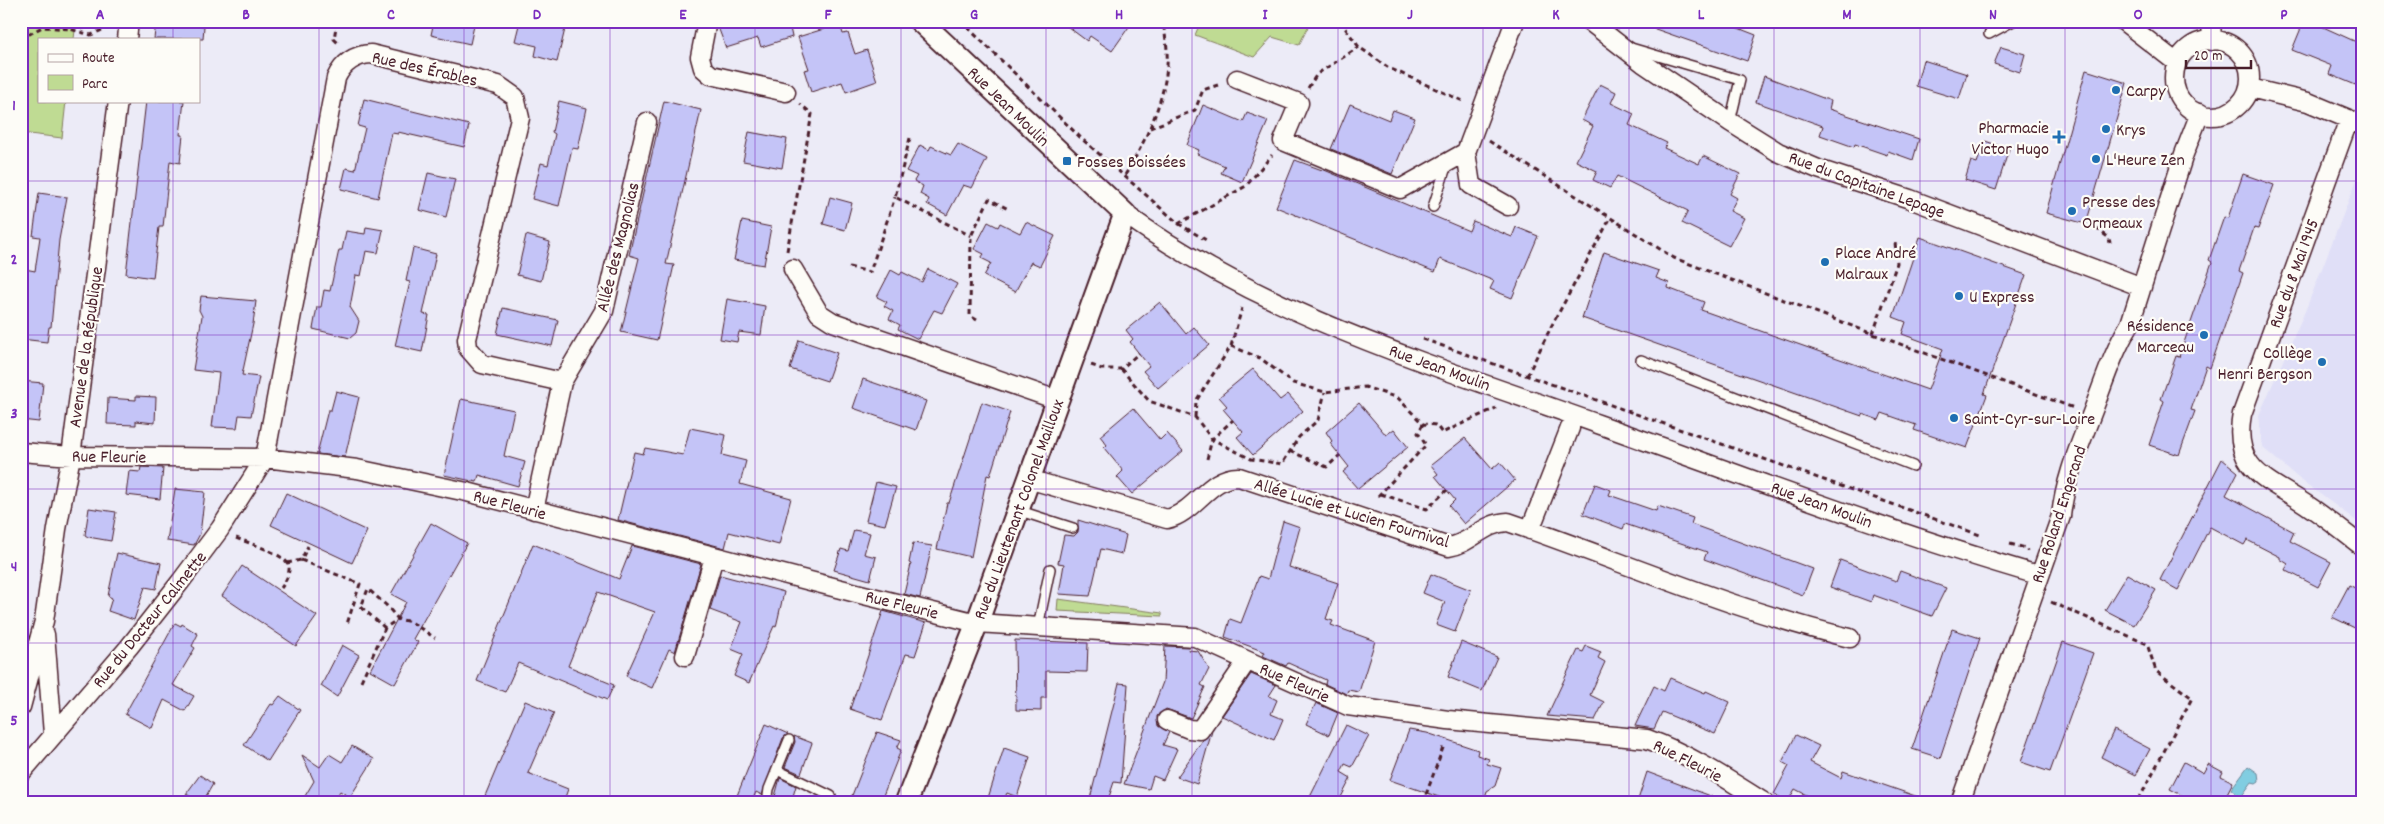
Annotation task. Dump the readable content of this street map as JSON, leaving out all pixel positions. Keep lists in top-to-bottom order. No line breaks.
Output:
{"streets":{"street":["Rue des Érables","Rue Jean Moulin","Rue du Capitaine Lepage","Allée des Magnolias","Rue du 8 Mai 1945","Avenue de la République","Rue Fleurie","Rue du Lieutenant Colonel Mailloux","Allée Lucie et Lucien Fournival","Rue Roland Engerand","Rue du Docteur Calmette"]},"crossings":[["Rue des Érables","Allée des Magnolias"],["Rue des Érables","Rue Fleurie"],["Rue des Érables","Rue du Docteur Calmette"],["Rue Jean Moulin","Rue du Lieutenant Colonel Mailloux"],["Rue Jean Moulin","Rue Roland Engerand"],["Rue du Capitaine Lepage","Rue Roland Engerand"],["Allée des Magnolias","Rue Fleurie"],["Avenue de la République","Rue Fleurie"],["Avenue de la République","Rue du Docteur Calmette"],["Rue Fleurie","Rue du Lieutenant Colonel Mailloux"],["Rue Fleurie","Rue du Docteur Calmette"],["Rue du Lieutenant Colonel Mailloux","Allée Lucie et Lucien Fournival"]],"places":{"other":["Carpy","Krys","L'Heure Zen","Presse des Ormeaux","Place André Malraux","U Express","Résidence Marceau","Collège Henri Bergson","Saint-Cyr-sur-Loire"],"health":["Pharmacie Victor Hugo"],"transit":["Fosses Boissées"]},"legend":["Route","Parc"],"scale_bar":"20 m","grid":{"columns":["A","B","C","D","E","F","G","H","I","J","K","L","M","N","O","P"],"rows":["1","2","3","4","5"]}}
